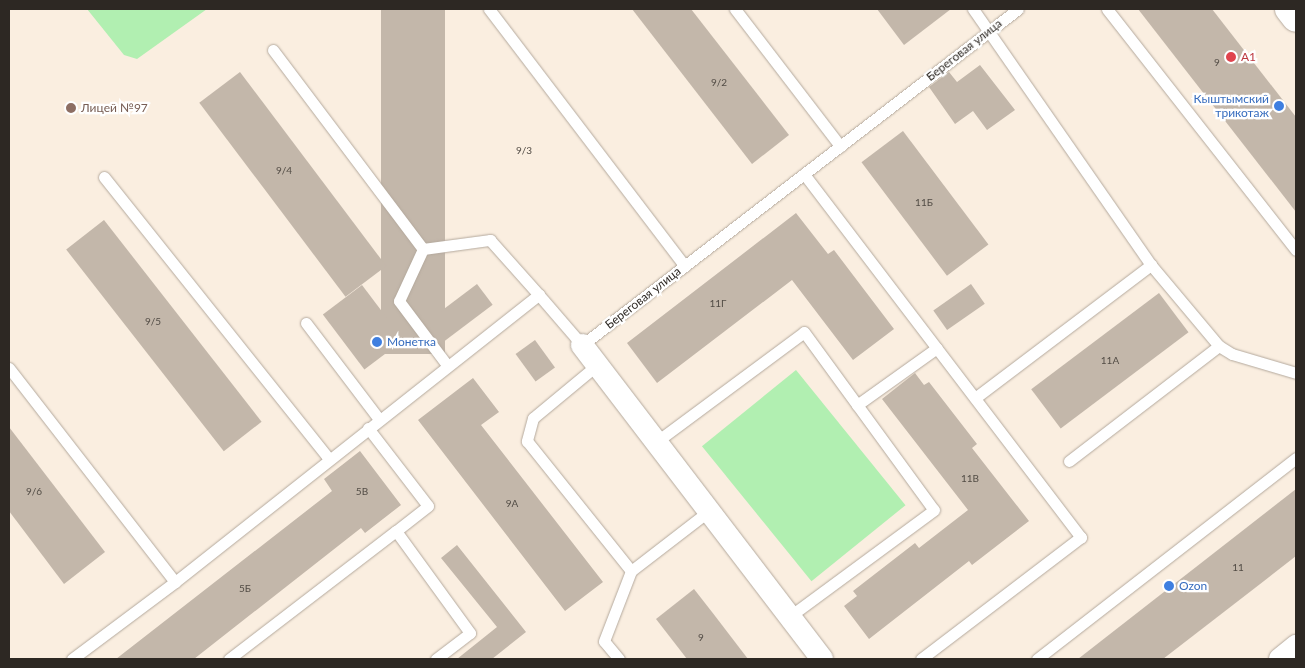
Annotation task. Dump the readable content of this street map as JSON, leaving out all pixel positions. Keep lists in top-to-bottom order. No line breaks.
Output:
{"streets":{"lane":["Береговая улица"]},"places":["А1","Кыштымский трикотаж","Лицей №97","Монетка","Ozon"],"house_numbers":["9","9/2","9/3","9/4","11Б","11Г","9/5","11А","11В","9/6","5В","9А","11","5Б","9"]}
